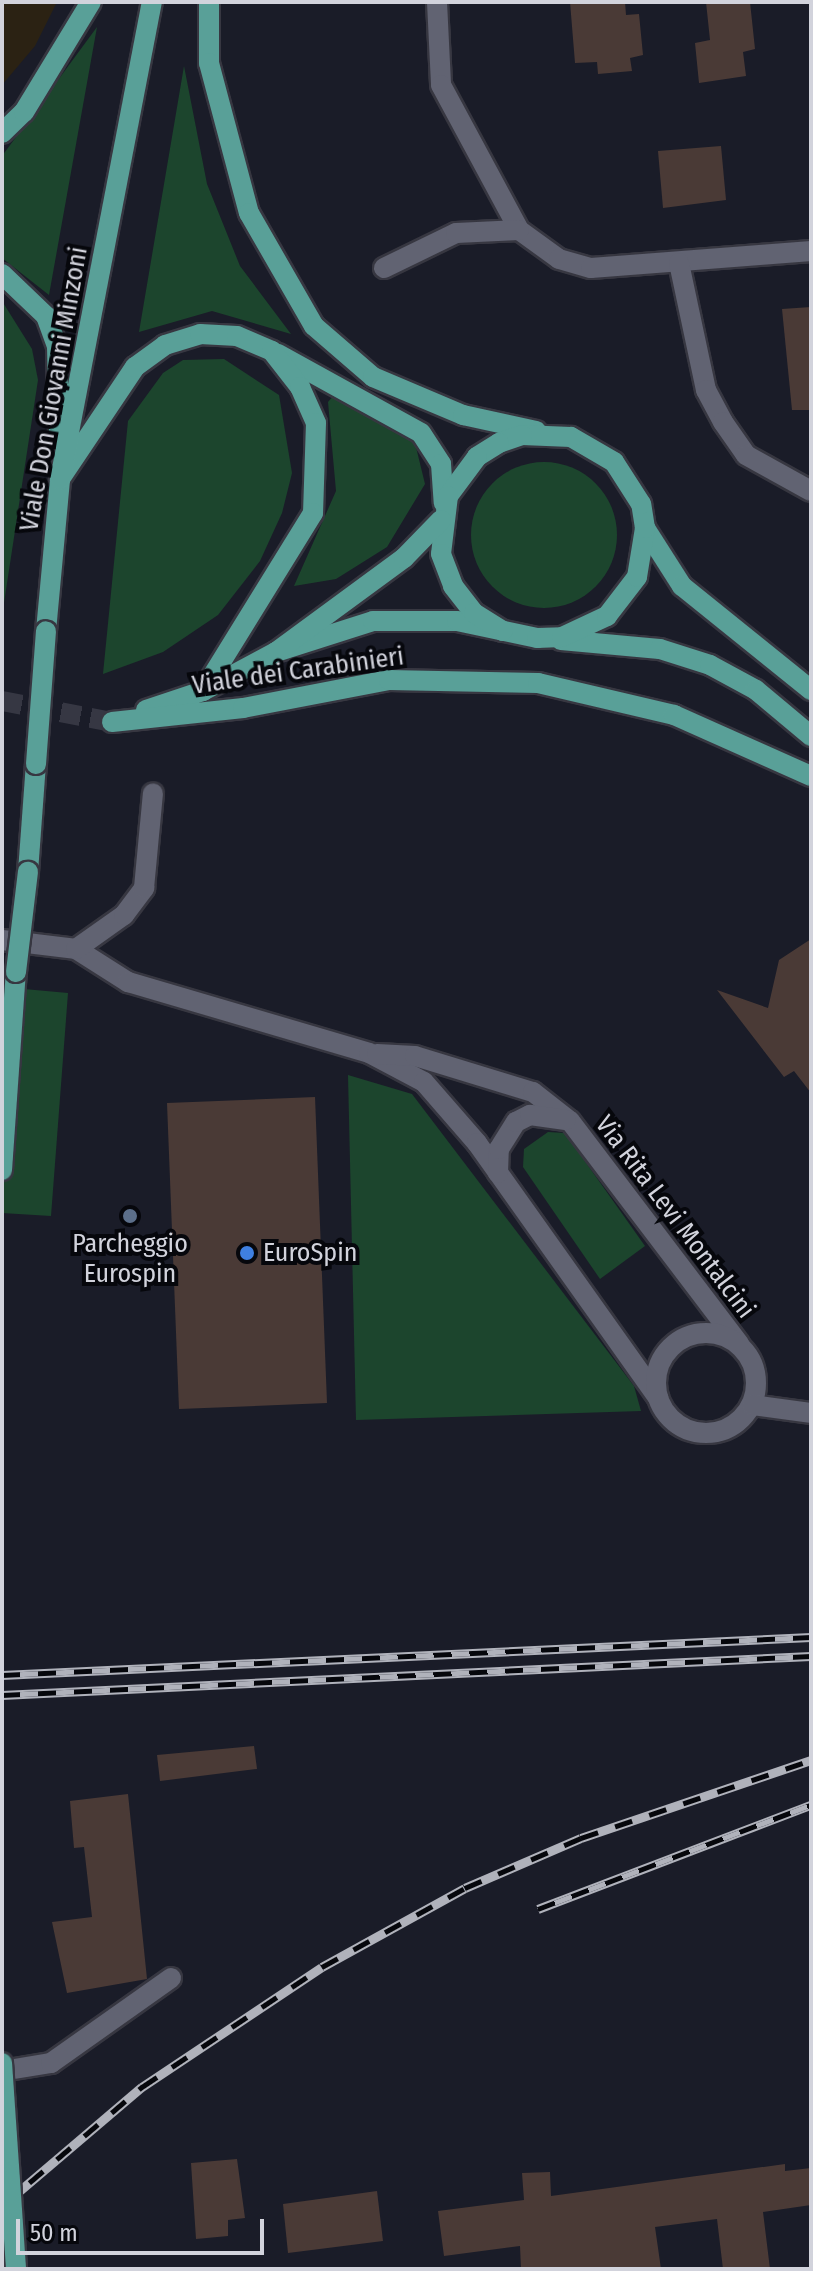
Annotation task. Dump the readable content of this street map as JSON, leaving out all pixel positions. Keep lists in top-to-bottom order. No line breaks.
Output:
{"streets":{"main road":["Viale Don Giovanni Minzoni","Viale dei Carabinieri"],"street":["Via Rita Levi Montalcini"]},"places":["Parcheggio Eurospin","EuroSpin"],"scale_bar":"50 m"}
